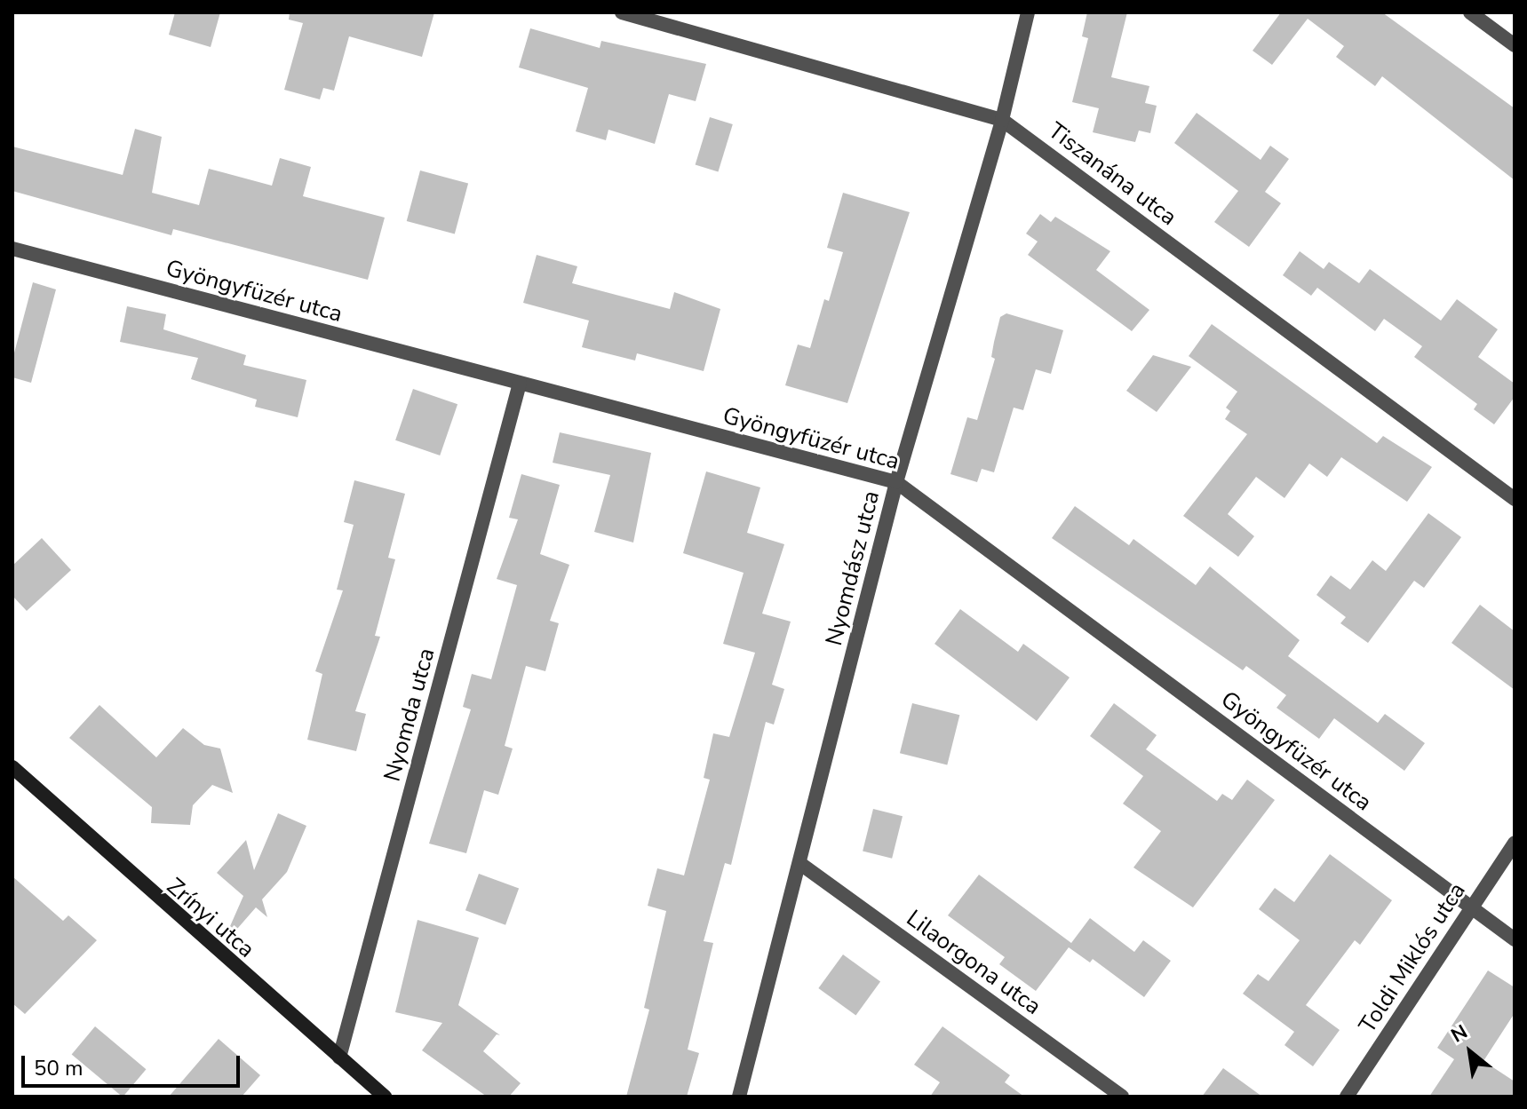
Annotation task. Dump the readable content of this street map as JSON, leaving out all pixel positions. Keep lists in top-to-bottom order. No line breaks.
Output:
{"streets":{"main road":["Zrínyi utca"],"street":["Tiszanána utca","Gyöngyfüzér utca","Nyomdász utca","Nyomda utca","Toldi Miklós utca","Lilaorgona utca"]},"crossings":[["Tiszanána utca","Nyomdász utca"],["Gyöngyfüzér utca","Nyomdász utca"],["Gyöngyfüzér utca","Nyomda utca"],["Gyöngyfüzér utca","Toldi Miklós utca"],["Nyomdász utca","Lilaorgona utca"],["Nyomda utca","Zrínyi utca"]],"scale_bar":"50 m","north":"top left"}
